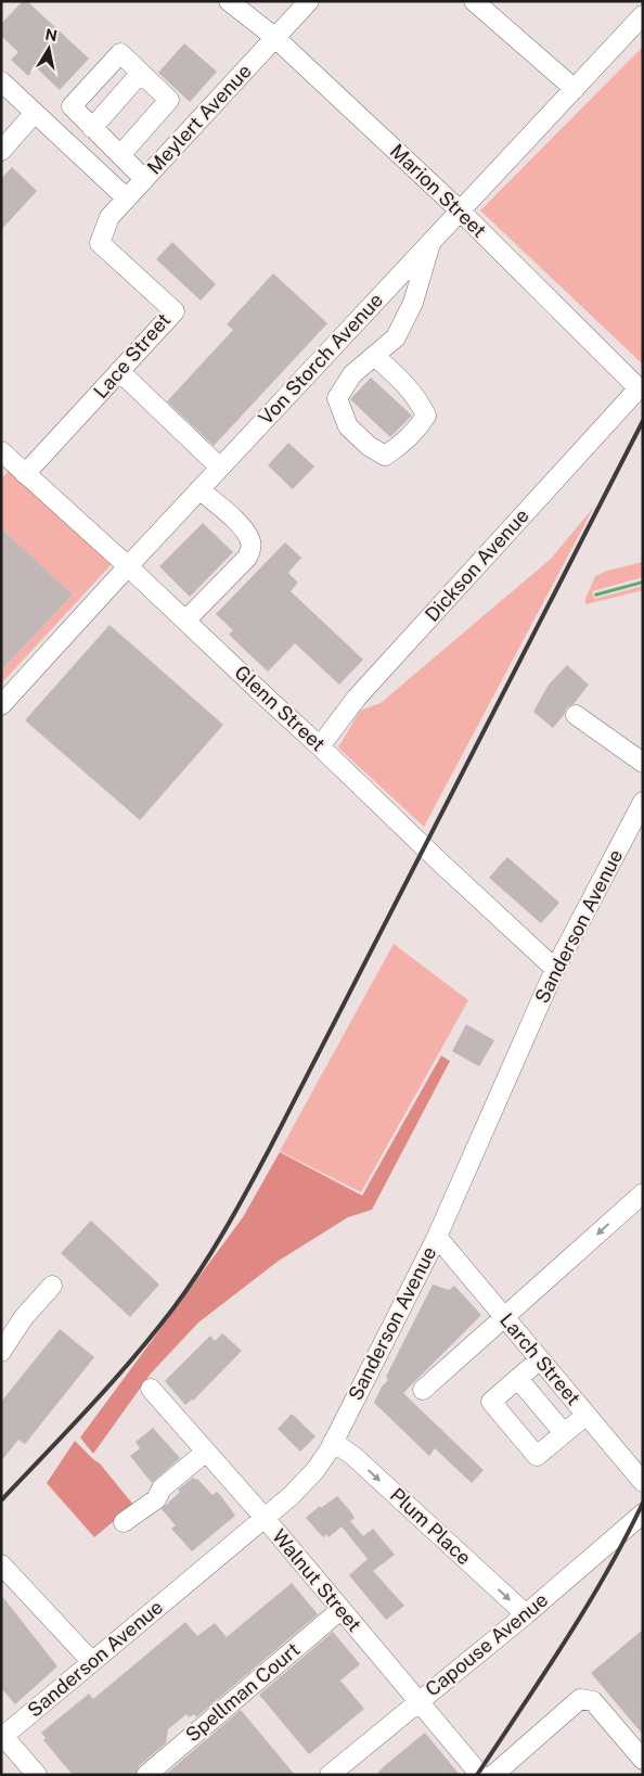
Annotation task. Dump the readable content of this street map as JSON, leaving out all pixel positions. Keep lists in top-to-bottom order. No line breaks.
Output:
{"streets":{"street":["Meylert Avenue","Marion Street","Lace Street","Von Storch Avenue","Dickson Avenue","Glenn Street","Sanderson Avenue","Larch Street","Plum Place","Walnut Street","Capouse Avenue","Spellman Court"]},"crossings":[["Meylert Avenue","Marion Street"],["Meylert Avenue","Lace Street"],["Marion Street","Von Storch Avenue"],["Marion Street","Dickson Avenue"],["Lace Street","Glenn Street"],["Von Storch Avenue","Glenn Street"],["Dickson Avenue","Glenn Street"],["Glenn Street","Sanderson Avenue"],["Sanderson Avenue","Larch Street"],["Sanderson Avenue","Plum Place"],["Sanderson Avenue","Walnut Street"],["Plum Place","Capouse Avenue"],["Walnut Street","Capouse Avenue"],["Walnut Street","Spellman Court"]],"one_way":["Plum Place"],"north":"top"}
